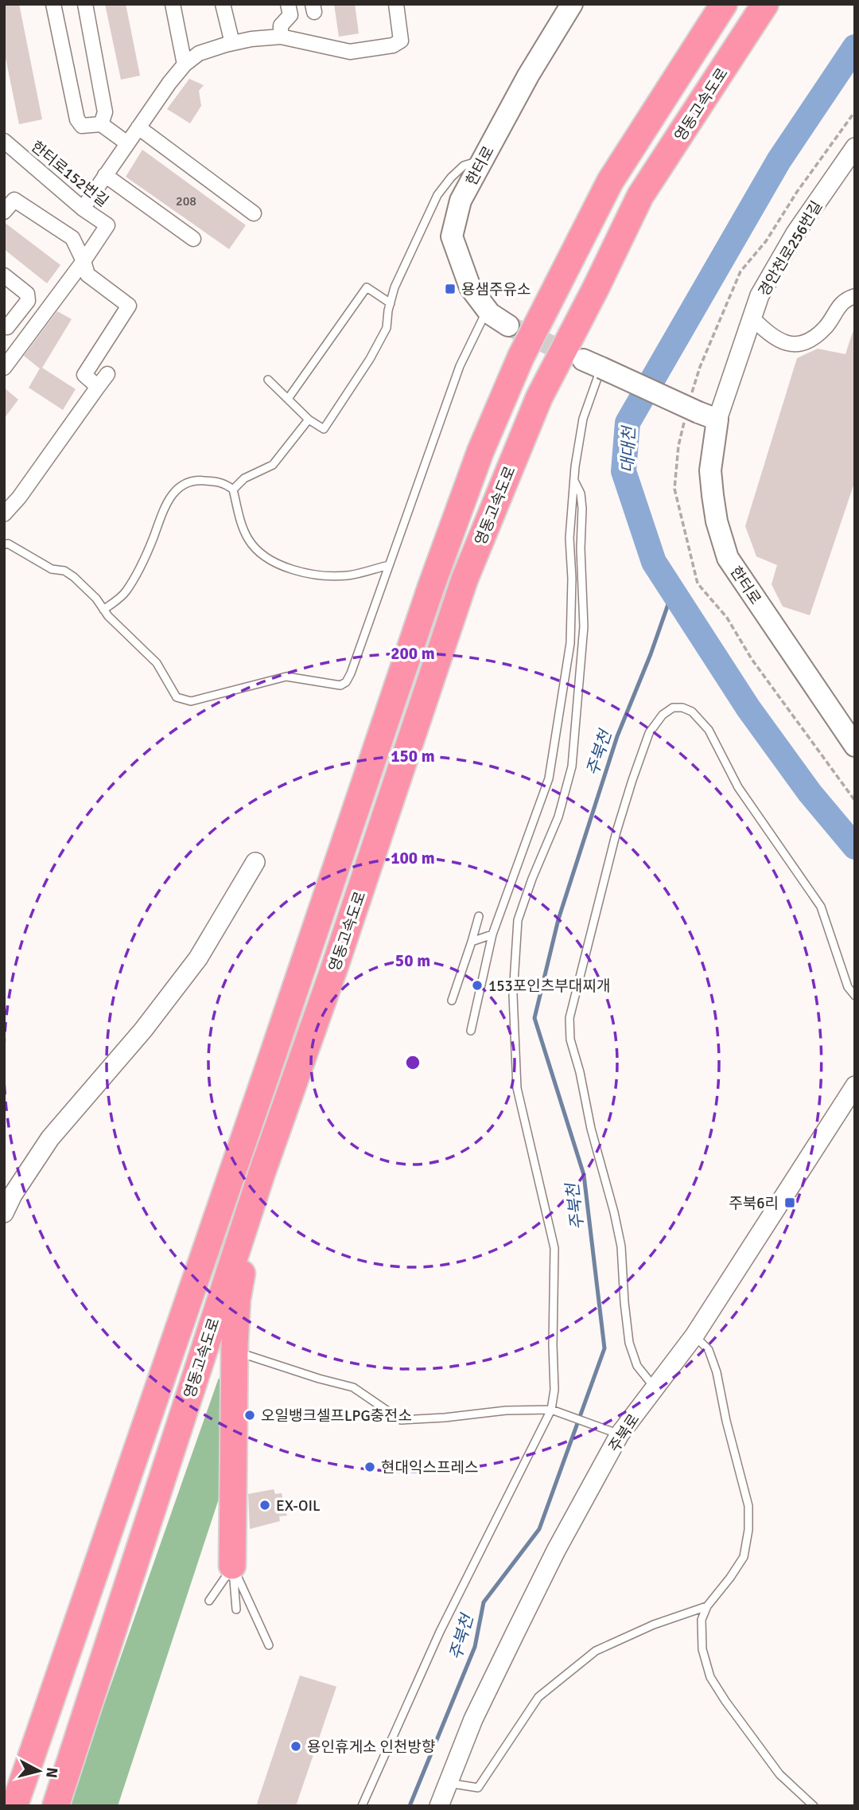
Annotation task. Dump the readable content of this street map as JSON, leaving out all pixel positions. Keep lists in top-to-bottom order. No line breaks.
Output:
{"streets":{"highway":["영동고속도로"],"main road":["한터로"],"street":["한터로152번길","경안천로256번길","주북로"]},"crossings":[["한터로","경안천로256번길"]],"water":["대대천","주북천"],"places":{"transit":["용샘주유소","주북6리"],"other":["153포인츠부대찌개","오일뱅크셀프LPG충전소","현대익스프레스","EX-OIL","용인휴게소 인천방향"]},"house_numbers":["208"],"north":"right","rings":["200 m","150 m","100 m","50 m"]}
